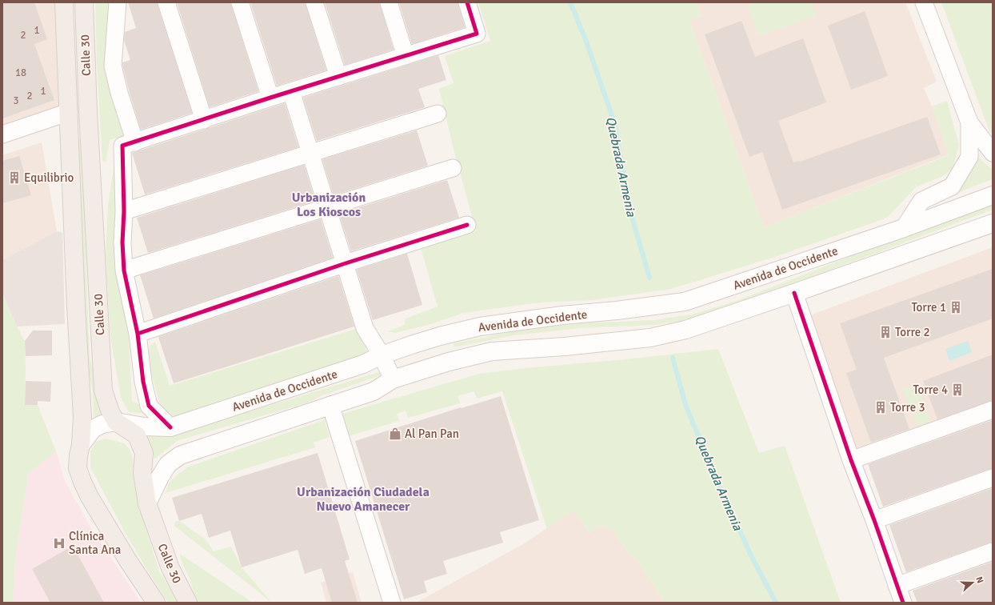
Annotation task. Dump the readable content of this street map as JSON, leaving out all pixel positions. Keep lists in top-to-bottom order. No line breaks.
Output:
{"streets":{"main road":["Calle 30","Avenida de Occidente"]},"crossings":[["Calle 30","Avenida de Occidente"]],"districts":["Urbanización Los Kioscos","Urbanización Ciudadela Nuevo Amanecer"],"water":["Quebrada Armenia"],"places":{"building":["Equilibrio","Torre 1","Torre 2","Torre 4","Torre 3"],"shop":["Al Pan Pan"],"hospital":["Clínica Santa Ana"]},"house_numbers":["1","2","18","1","2","3"],"north":"right"}
